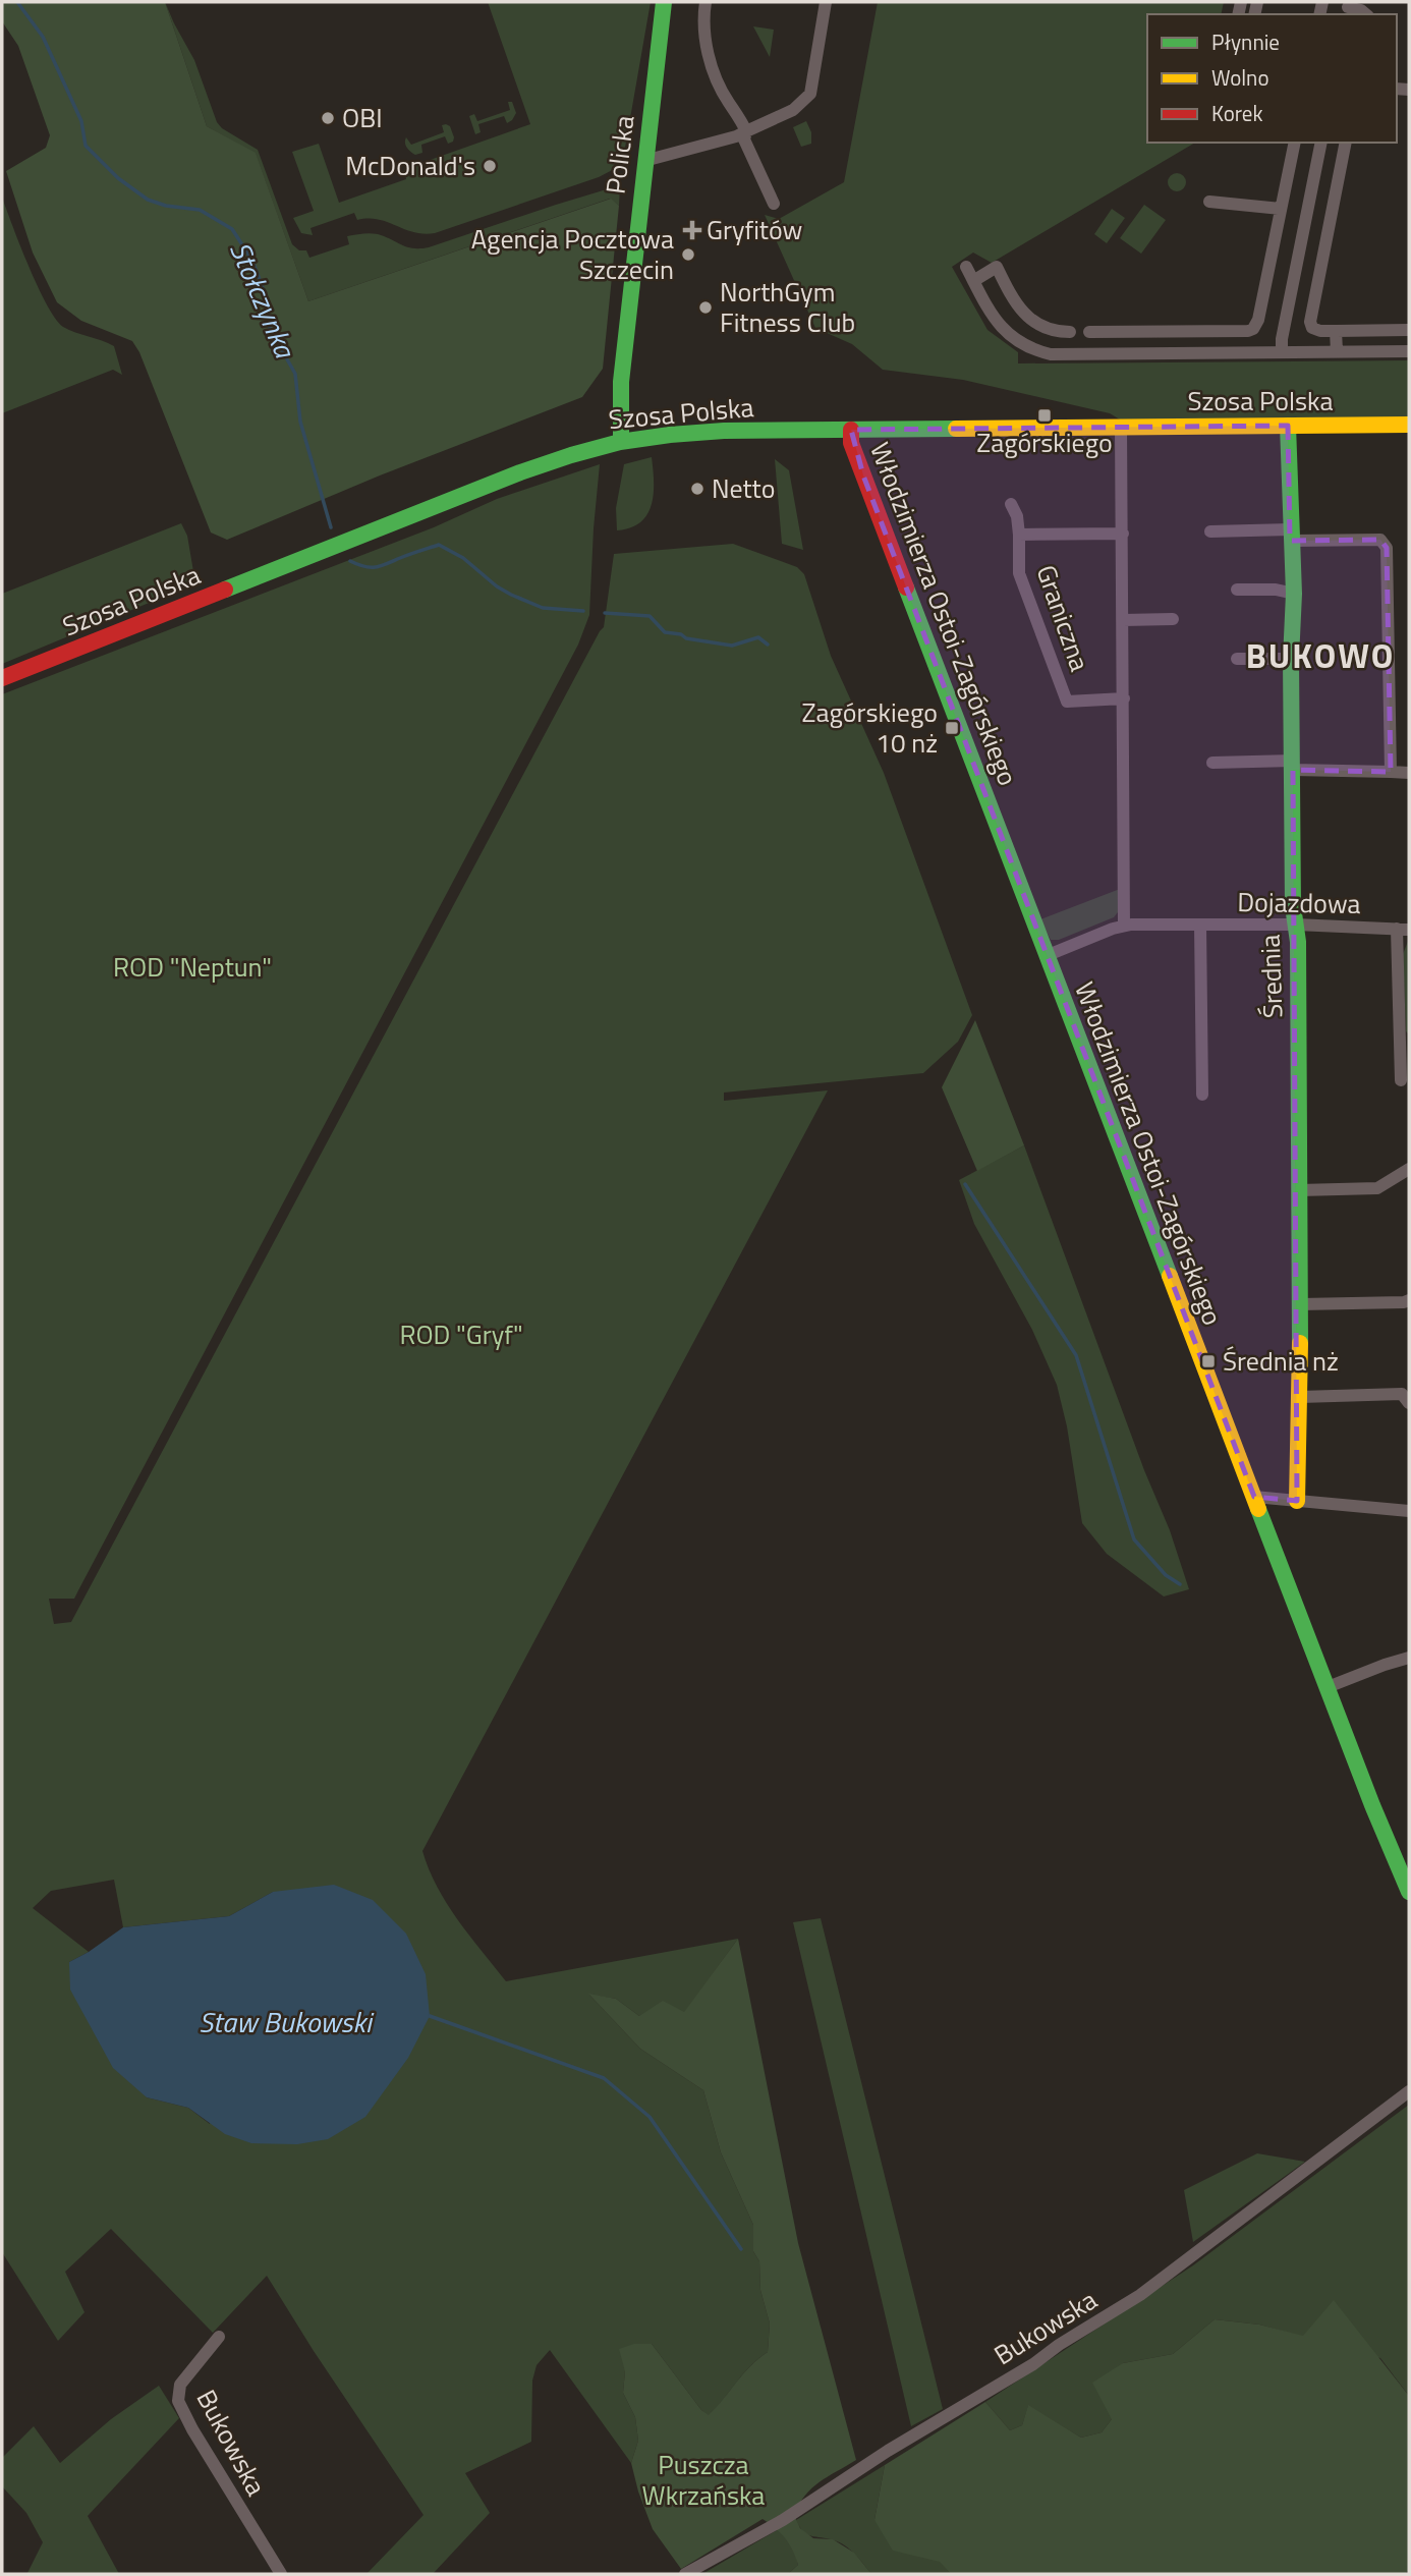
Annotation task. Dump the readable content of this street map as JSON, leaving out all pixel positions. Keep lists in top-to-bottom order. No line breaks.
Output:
{"streets":{"street":["Policka","Szosa Polska","Włodzimierza Ostoi-Zagórskiego","Graniczna","Dojazdowa","Średnia","Bukowska"]},"crossings":[["Policka","Szosa Polska"],["Szosa Polska","Włodzimierza Ostoi-Zagórskiego"],["Szosa Polska","Graniczna"],["Szosa Polska","Średnia"],["Włodzimierza Ostoi-Zagórskiego","Dojazdowa"],["Graniczna","Dojazdowa"],["Dojazdowa","Średnia"]],"districts":["BUKOWO"],"water":["Stołczynka","Staw Bukowski"],"parks":["ROD \"Neptun\"","ROD \"Gryf\"","Puszcza Wkrzańska"],"places":{"other":["OBI","McDonald's","Agencja Pocztowa Szczecin","NorthGym Fitness Club","Netto"],"health":["Gryfitów"],"transit":["Zagórskiego","Zagórskiego 10 nż","Średnia nż"]},"legend":["Płynnie","Wolno","Korek"]}
